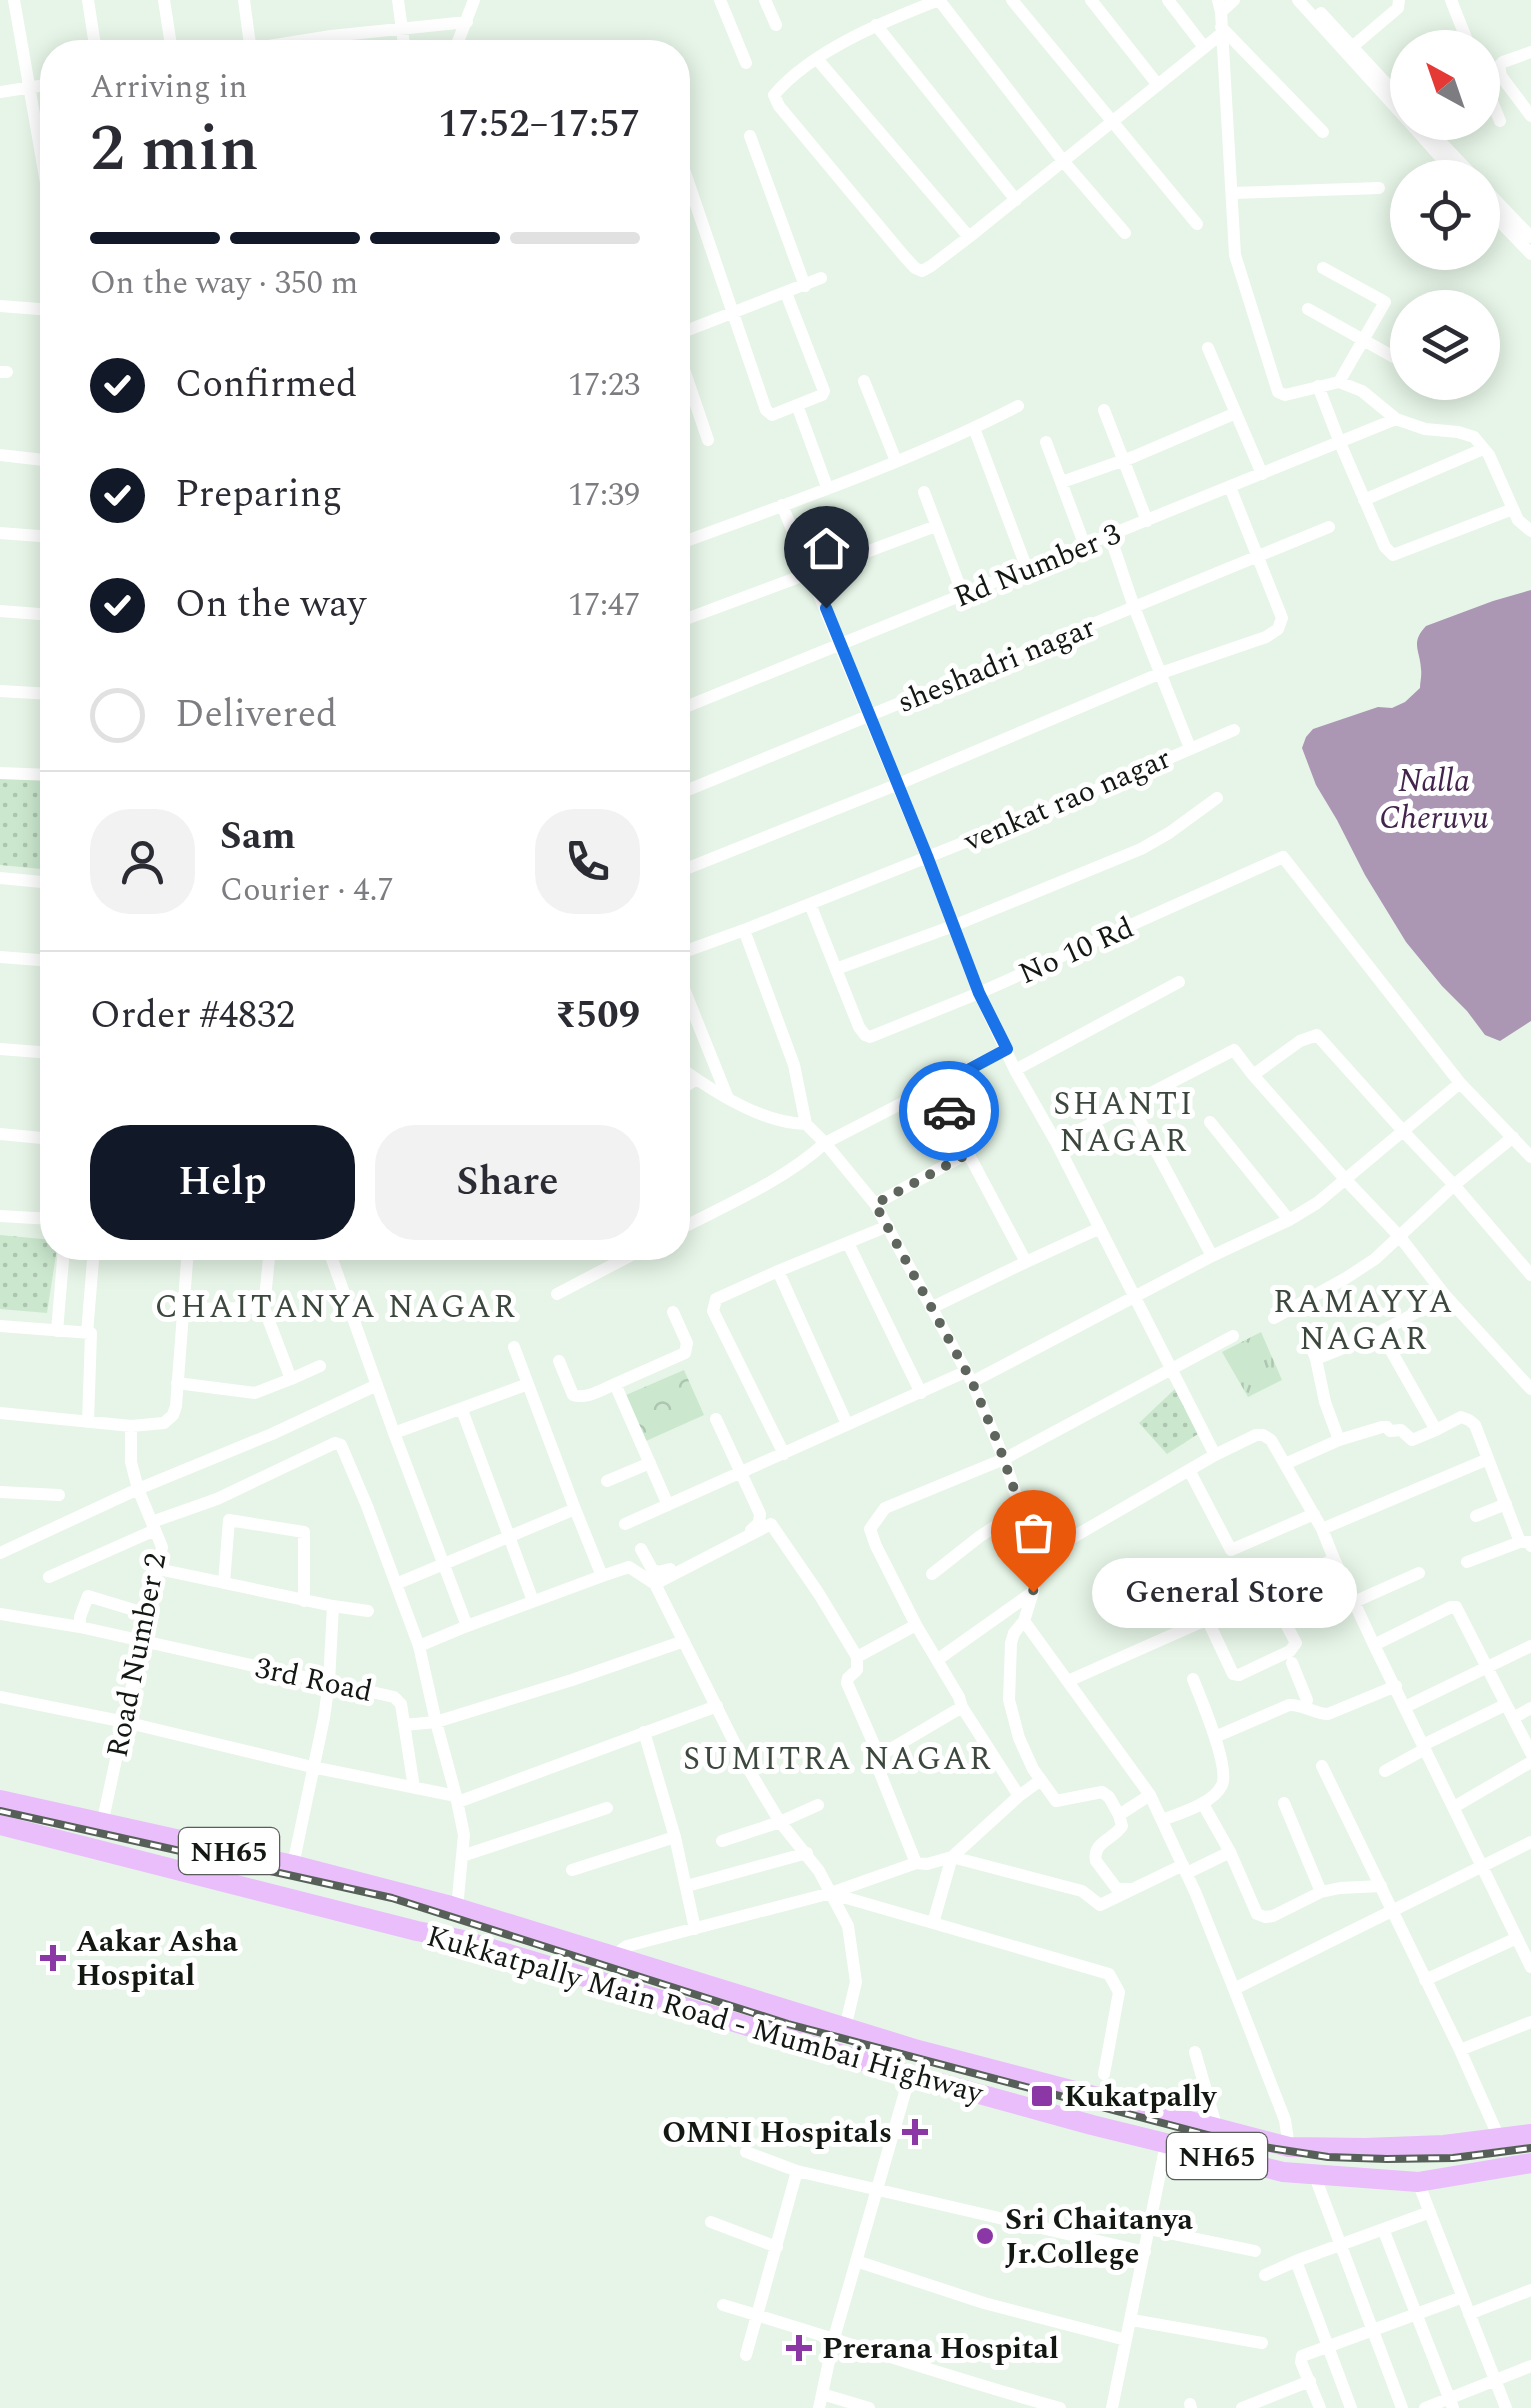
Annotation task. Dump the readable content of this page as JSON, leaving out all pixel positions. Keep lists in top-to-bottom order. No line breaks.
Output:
{"streets":{"highway":["NH65","Kukkatpally Main Road - Mumbai Highway"],"street":["Rd Number 3","sheshadri nagar","venkat rao nagar","No 10 Rd","Road Number 2","3rd Road"]},"crossings":[["venkat rao nagar","No 10 Rd"],["Road Number 2","3rd Road"],["Road Number 2","Kukkatpally Main Road - Mumbai Highway"]],"districts":["SHANTI NAGAR","RAMAYYA NAGAR","CHAITANYA NAGAR","SUMITRA NAGAR"],"water":["Nalla Cheruvu"],"places":{"other":["General Store","Sri Chaitanya Jr.College"],"health":["Aakar Asha Hospital","OMNI Hospitals","Prerana Hospital"],"transit":["Kukatpally"]},"north":"top left","page":{"heading":["2 min","Arriving in","17:52–17:57"],"panel":["Sam","Courier · 4.7","Order #4832","₹509"],"bar":"On the way · 350 m","list":[["Confirmed","17:23"],["Preparing","17:39"],["On the way","17:47"],"Delivered"],"buttons":["Help","Share"],"bubble":"General Store"}}
